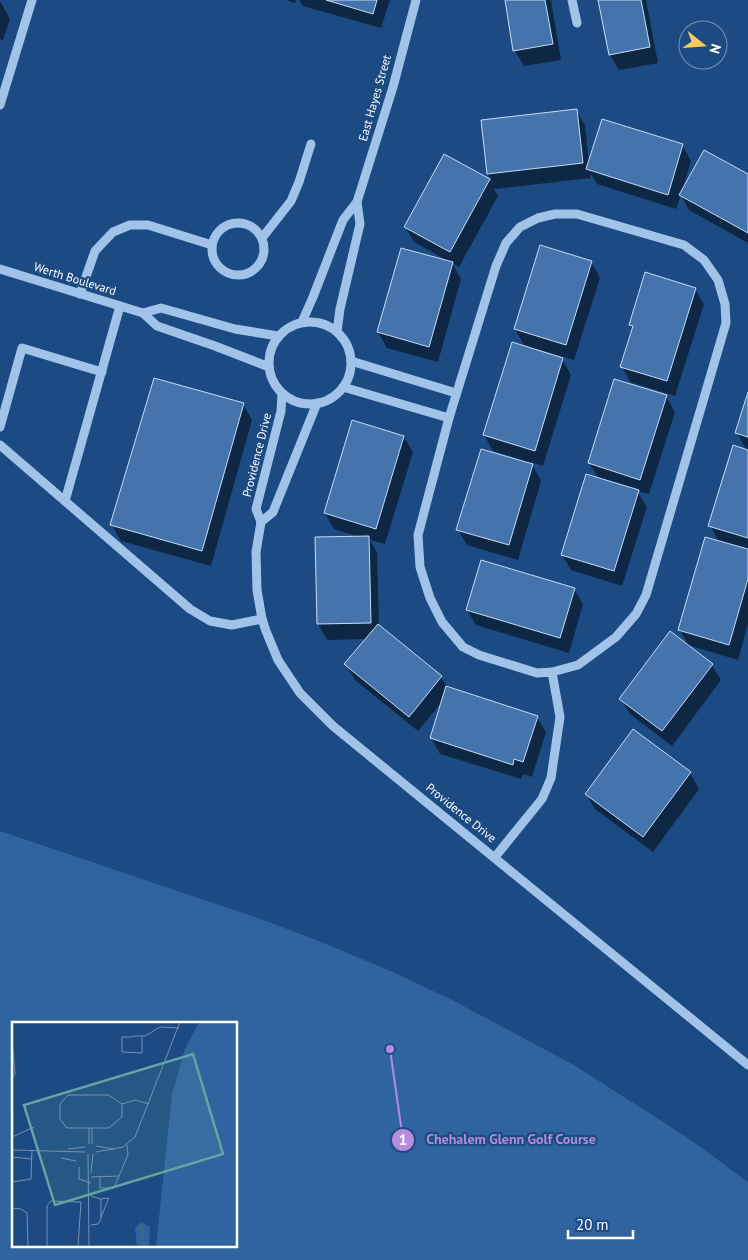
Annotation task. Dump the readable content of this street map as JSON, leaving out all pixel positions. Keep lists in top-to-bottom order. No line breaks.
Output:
{"streets":{"street":["East Hayes Street","Werth Boulevard","Providence Drive"]},"crossings":[["East Hayes Street","Werth Boulevard"],["East Hayes Street","Providence Drive"],["Werth Boulevard","Providence Drive"]],"places":["Chehalem Glenn Golf Course"],"scale_bar":"20 m","north":"right"}
